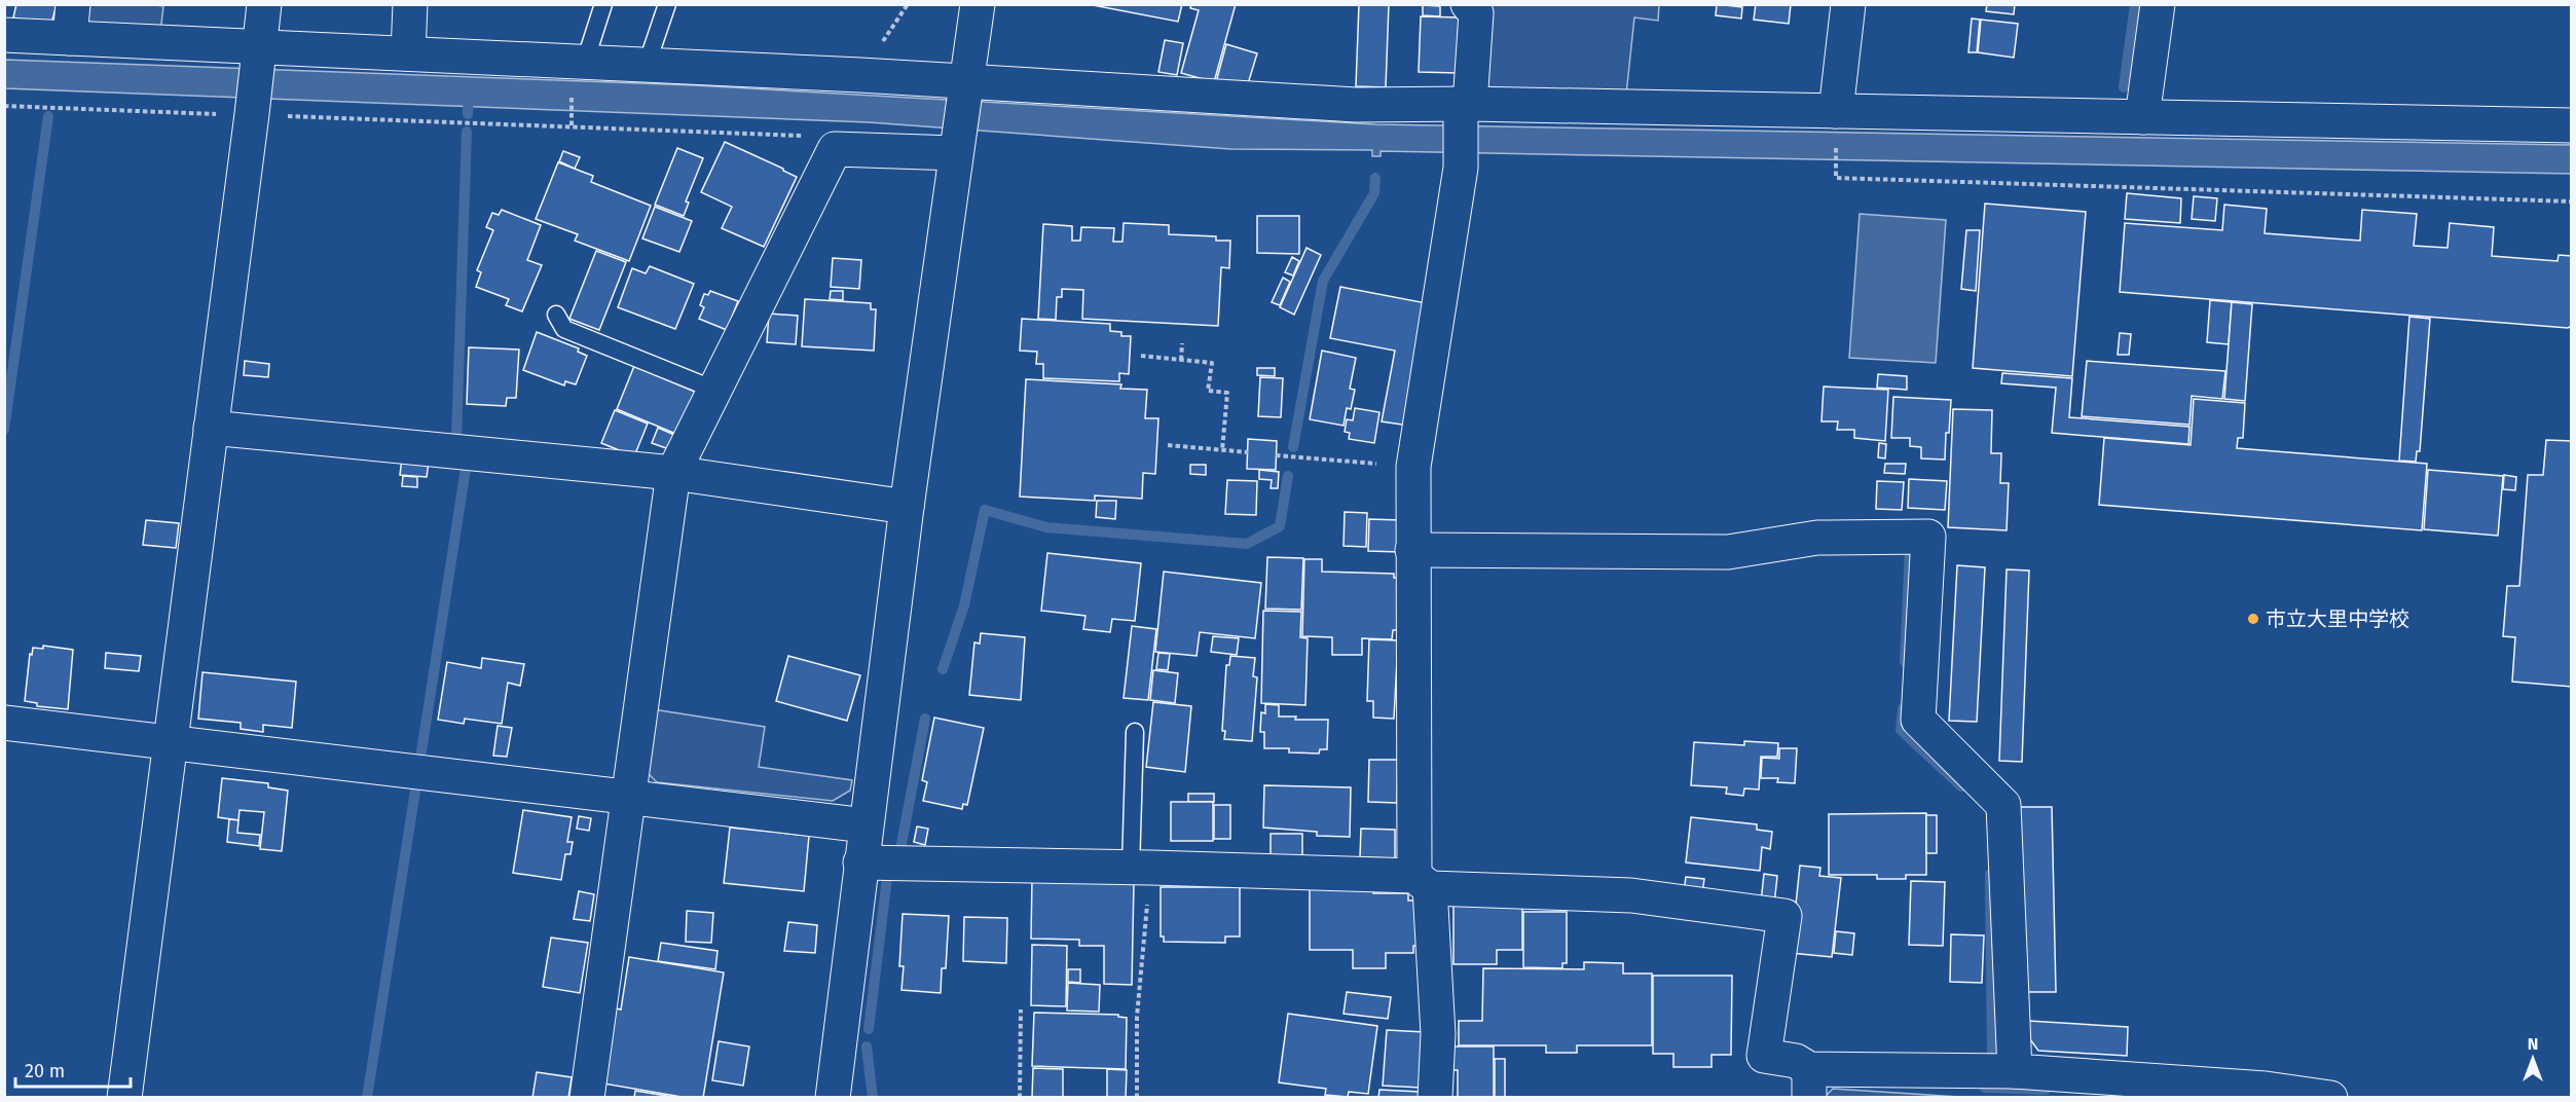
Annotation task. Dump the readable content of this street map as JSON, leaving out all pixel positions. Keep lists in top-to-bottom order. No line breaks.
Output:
{"places":["市立大里中学校"],"scale_bar":"20 m","north":"top"}
